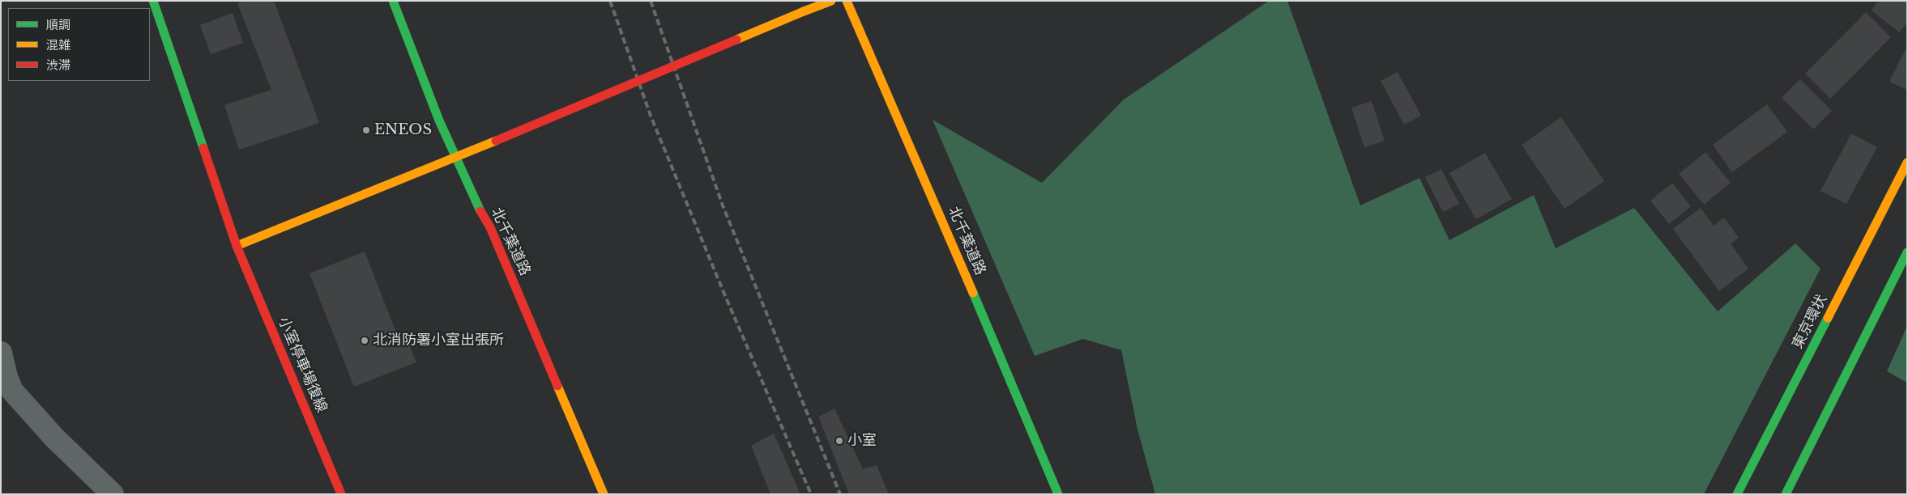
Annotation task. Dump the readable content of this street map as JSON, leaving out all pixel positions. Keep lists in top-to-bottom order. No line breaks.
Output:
{"streets":{"main road":["北千葉道路","東京環状","小室停車場復線"]},"places":["ENEOS","北消防署小室出張所","小室"],"legend":["順調","混雑","渋滞"]}
